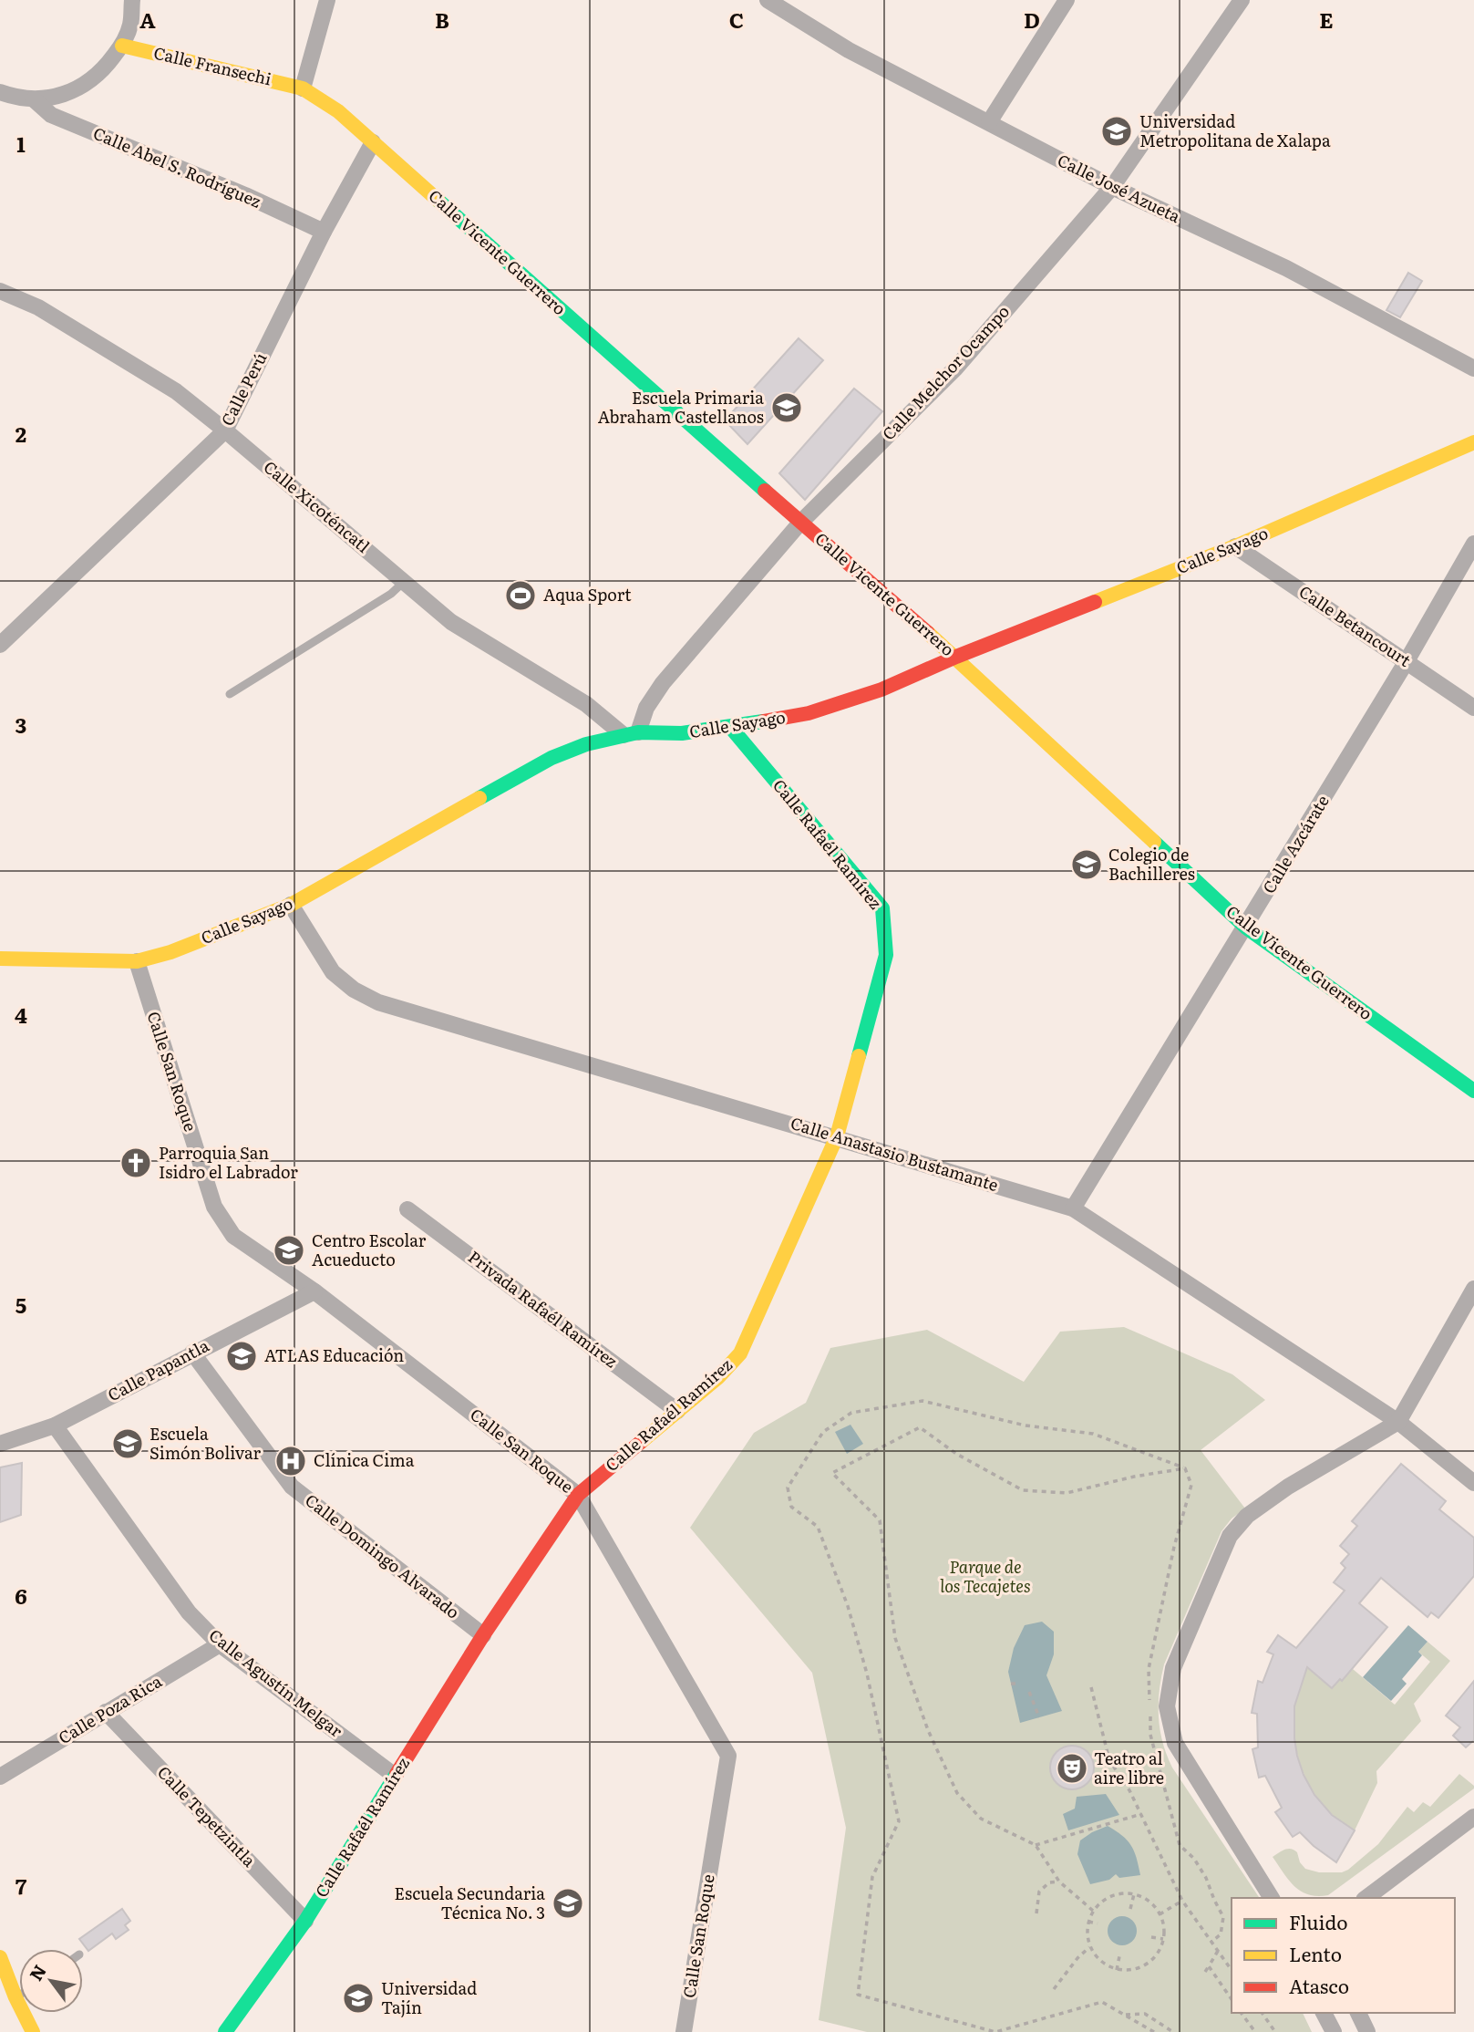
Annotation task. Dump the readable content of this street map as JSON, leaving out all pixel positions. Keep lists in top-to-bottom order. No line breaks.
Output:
{"streets":{"street":["Calle Fransechi","Calle Abel S. Rodríguez","Calle José Azueta","Calle Vicente Guerrero","Calle Melchor Ocampo","Calle Perú","Calle Xicoténcatl","Calle Sayago","Calle Betancourt","Calle Rafaél Ramírez","Calle Azcárate","Calle San Roque","Calle Anastasio Bustamante","Privada Rafaél Ramírez","Calle Papantla","Calle Domingo Alvarado","Calle Agustín Melgar","Calle Poza Rica","Calle Tepetzintla"]},"crossings":[["Calle Fransechi","Calle Vicente Guerrero"],["Calle Abel S. Rodríguez","Calle Perú"],["Calle José Azueta","Calle Melchor Ocampo"],["Calle Vicente Guerrero","Calle Melchor Ocampo"],["Calle Vicente Guerrero","Calle Perú"],["Calle Vicente Guerrero","Calle Sayago"],["Calle Vicente Guerrero","Calle Azcárate"],["Calle Melchor Ocampo","Calle Xicoténcatl"],["Calle Melchor Ocampo","Calle Sayago"],["Calle Perú","Calle Xicoténcatl"],["Calle Xicoténcatl","Calle Sayago"],["Calle Sayago","Calle Betancourt"],["Calle Sayago","Calle Rafaél Ramírez"],["Calle Sayago","Calle San Roque"],["Calle Sayago","Calle Anastasio Bustamante"],["Calle Betancourt","Calle Azcárate"],["Calle Rafaél Ramírez","Calle San Roque"],["Calle Rafaél Ramírez","Calle Anastasio Bustamante"],["Calle Rafaél Ramírez","Privada Rafaél Ramírez"],["Calle Rafaél Ramírez","Calle Domingo Alvarado"],["Calle Rafaél Ramírez","Calle Agustín Melgar"],["Calle Rafaél Ramírez","Calle Tepetzintla"],["Calle Azcárate","Calle Anastasio Bustamante"],["Calle San Roque","Calle Papantla"],["Calle Papantla","Calle Domingo Alvarado"],["Calle Papantla","Calle Agustín Melgar"],["Calle Agustín Melgar","Calle Poza Rica"],["Calle Poza Rica","Calle Tepetzintla"]],"parks":["Parque de los Tecajetes"],"places":{"school or university":["Universidad Metropolitana de Xalapa","Escuela Primaria Abraham Castellanos","Colegio de Bachilleres","Centro Escolar Acueducto","ATLAS Educación","Escuela Simón Bolivar","Escuela Secundaria Técnica No. 3","Universidad Tajín"],"sports":["Aqua Sport"],"church":["Parroquia San Isidro el Labrador"],"hospital":["Clínica Cima"],"theatre":["Teatro al aire libre"]},"legend":["Fluido","Lento","Atasco"],"north":"top left","grid":{"columns":["A","B","C","D","E"],"rows":["1","2","3","4","5","6","7"]}}
